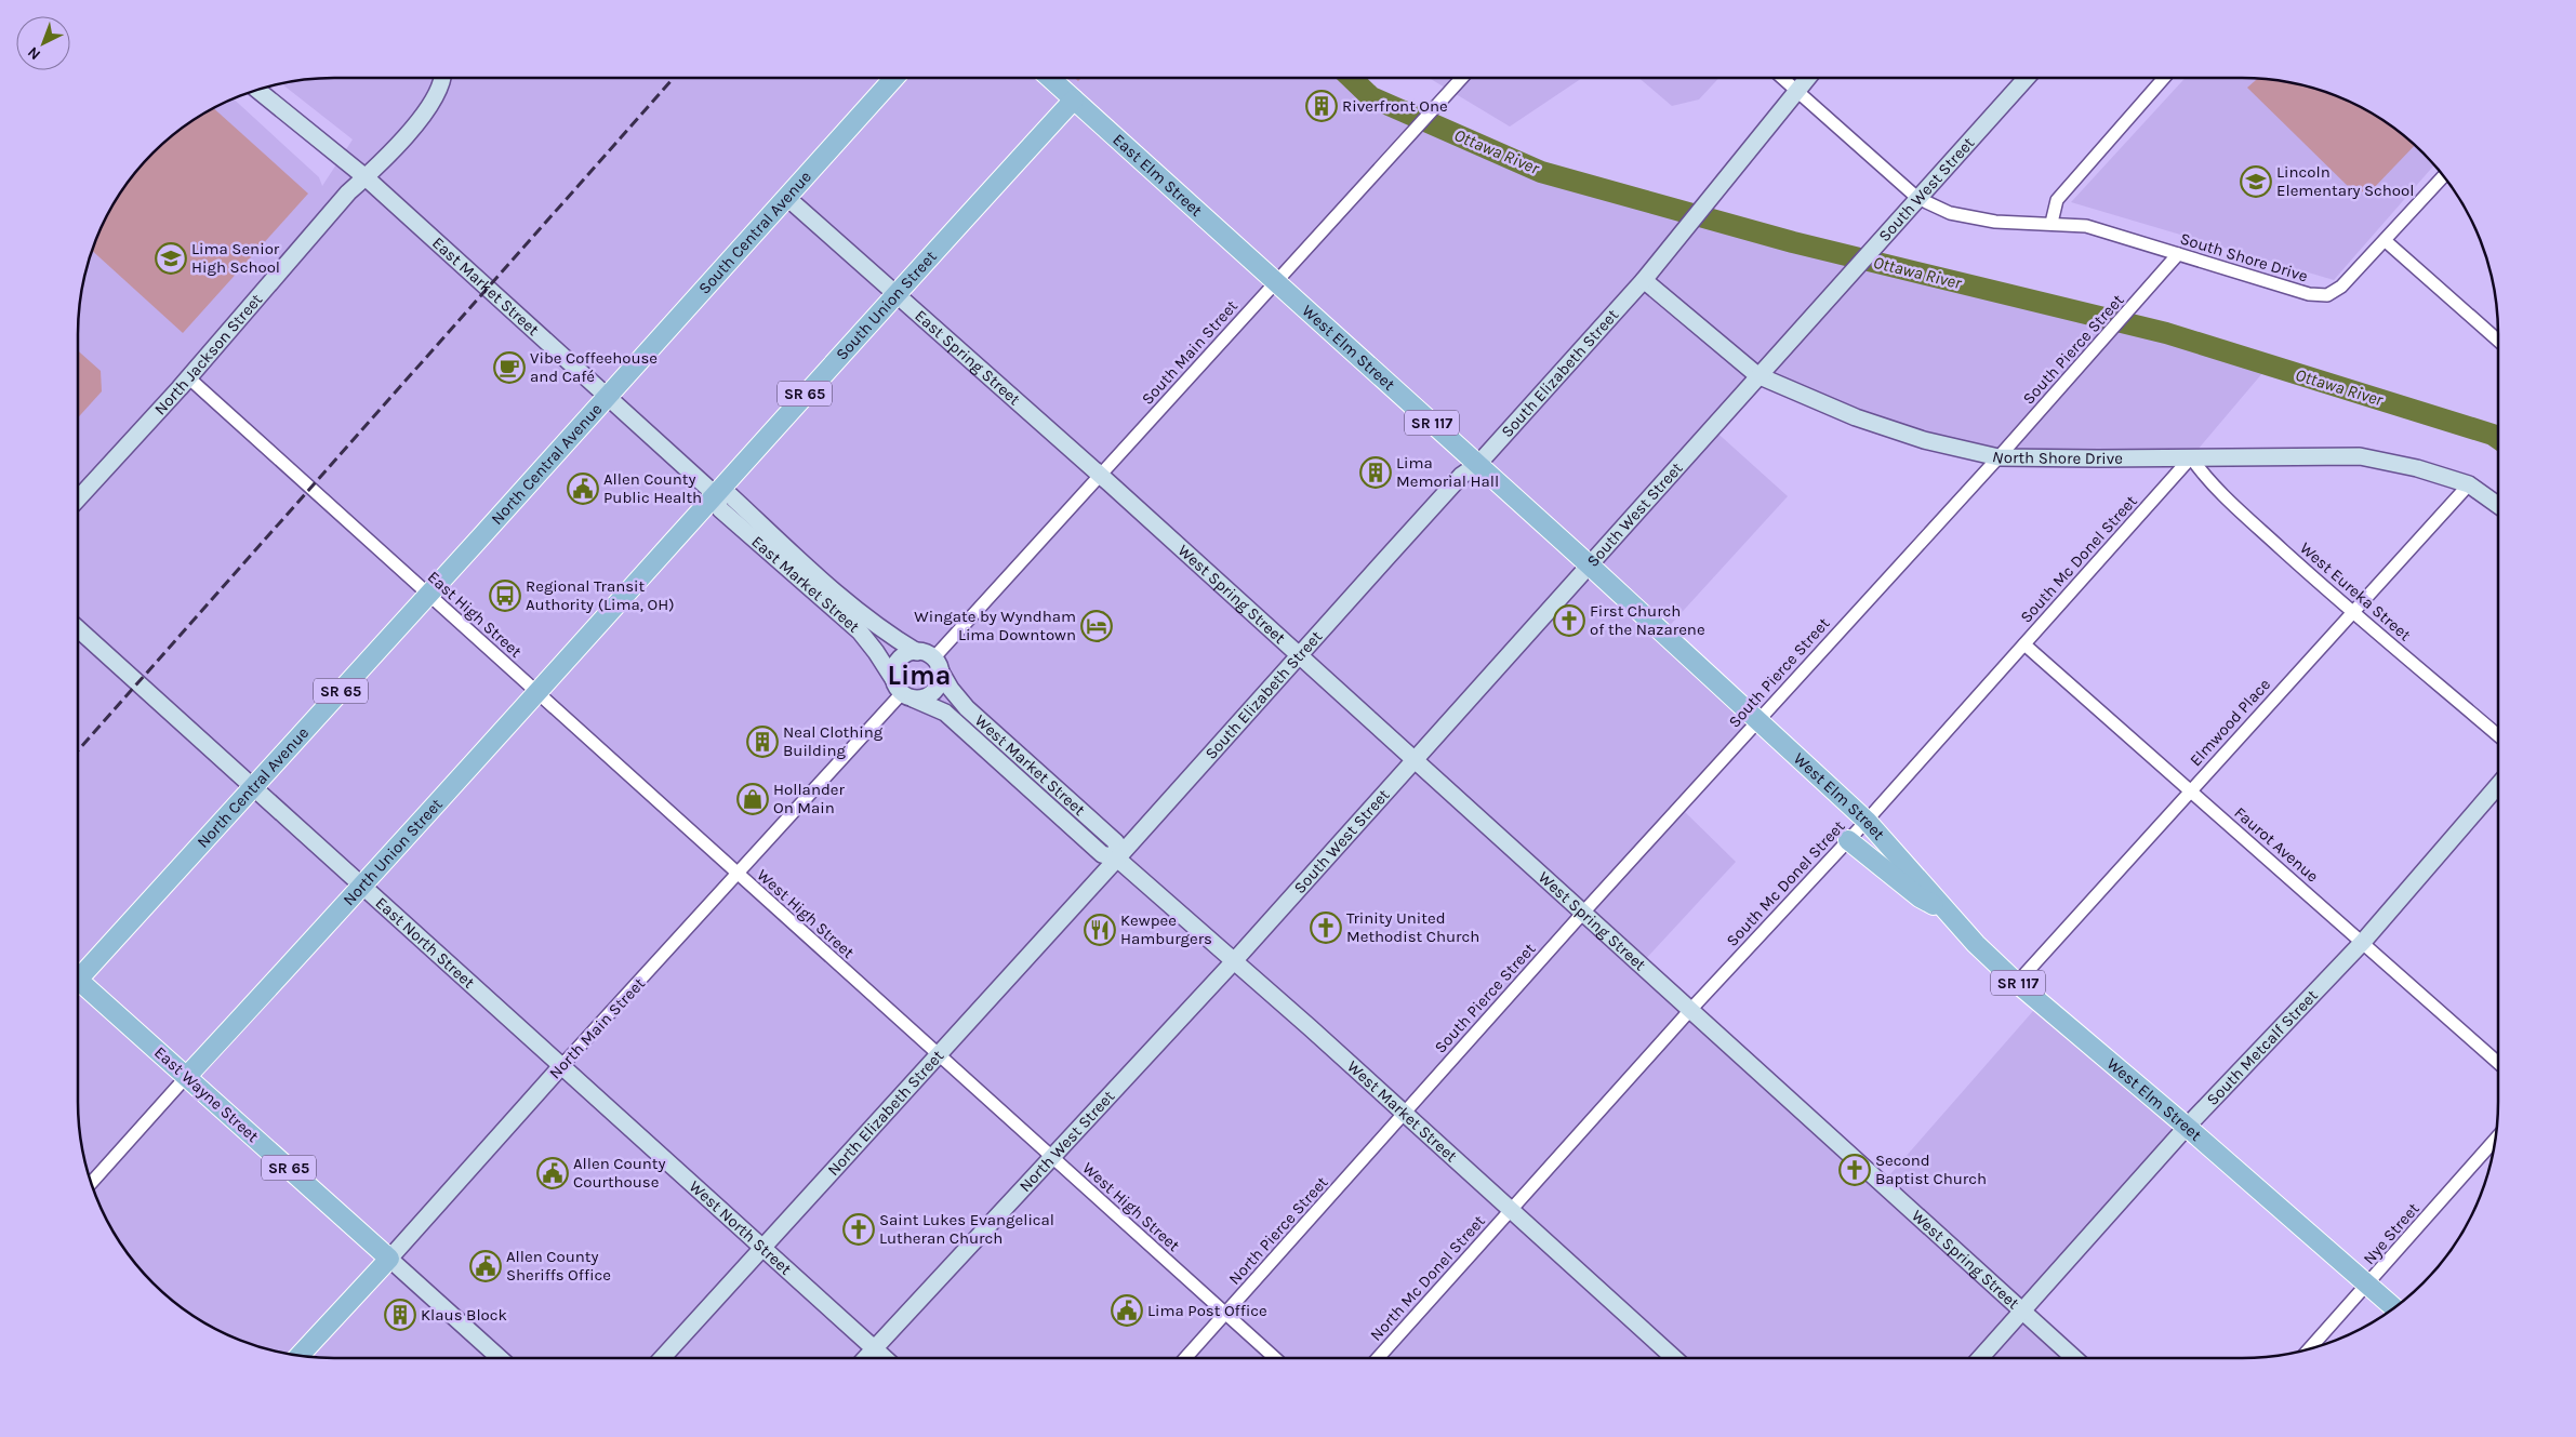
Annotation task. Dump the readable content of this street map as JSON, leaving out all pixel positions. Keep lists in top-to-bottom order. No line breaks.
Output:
{"streets":{"main road":["East Elm Street","South Central Avenue","South Union Street","West Elm Street","SR 65","SR 117","North Central Avenue","North Union Street","North Main Street","East Wayne Street"],"street":["South West Street","South Shore Drive","East Market Street","South Pierce Street","South Main Street","North Jackson Street","East Spring Street","South Elizabeth Street","North Shore Drive","South Mc Donel Street","West Eureka Street","West Spring Street","East High Street","Elmwood Place","West Market Street","Faurot Avenue","West High Street","East North Street","South Metcalf Street","North Elizabeth Street","North West Street","West North Street","North Pierce Street","Nye Street","North Mc Donel Street"]},"crossings":[["East Elm Street","South Union Street"],["East Elm Street","West Elm Street"],["East Elm Street","South Main Street"],["South West Street","South Shore Drive"],["South West Street","West Elm Street"],["South West Street","North Shore Drive"],["South West Street","West Spring Street"],["South West Street","West Market Street"],["South West Street","North West Street"],["South Central Avenue","East Market Street"],["South Central Avenue","East Spring Street"],["South Central Avenue","North Central Avenue"],["South Shore Drive","South Pierce Street"],["East Market Street","South Union Street"],["East Market Street","South Main Street"],["East Market Street","North Jackson Street"],["East Market Street","North Central Avenue"],["East Market Street","West Market Street"],["East Market Street","North Main Street"],["South Union Street","East Spring Street"],["South Union Street","North Union Street"],["West Elm Street","South Pierce Street"],["West Elm Street","South Main Street"],["West Elm Street","South Elizabeth Street"],["West Elm Street","South Mc Donel Street"],["West Elm Street","Elmwood Place"],["West Elm Street","South Metcalf Street"],["West Elm Street","Nye Street"],["South Pierce Street","North Shore Drive"],["South Pierce Street","West Spring Street"],["South Pierce Street","West Market Street"],["South Pierce Street","North Pierce Street"],["South Main Street","East Spring Street"],["South Main Street","West Spring Street"],["South Main Street","West Market Street"],["South Main Street","North Main Street"],["North Jackson Street","East High Street"],["East Spring Street","West Spring Street"],["South Elizabeth Street","North Shore Drive"],["South Elizabeth Street","West Spring Street"],["South Elizabeth Street","West Market Street"],["South Elizabeth Street","North Elizabeth Street"],["North Shore Drive","South Mc Donel Street"],["North Shore Drive","West Eureka Street"],["North Shore Drive","Elmwood Place"],["North Central Avenue","East High Street"],["North Central Avenue","East North Street"],["South Mc Donel Street","West Eureka Street"],["South Mc Donel Street","West Spring Street"],["South Mc Donel Street","West Market Street"],["South Mc Donel Street","Faurot Avenue"],["South Mc Donel Street","North Mc Donel Street"],["West Eureka Street","Elmwood Place"],["West Spring Street","South Metcalf Street"],["East High Street","North Union Street"],["East High Street","West High Street"],["East High Street","North Main Street"],["Elmwood Place","Faurot Avenue"],["West Market Street","North Main Street"],["West Market Street","North Elizabeth Street"],["West Market Street","North West Street"],["West Market Street","North Pierce Street"],["West Market Street","North Mc Donel Street"],["Faurot Avenue","South Metcalf Street"],["North Union Street","East North Street"],["North Union Street","East Wayne Street"],["West High Street","North Main Street"],["West High Street","North Elizabeth Street"],["West High Street","North West Street"],["West High Street","North Pierce Street"],["East North Street","North Main Street"],["East North Street","West North Street"],["North Main Street","East Wayne Street"],["North Main Street","West North Street"],["North Elizabeth Street","West North Street"],["North West Street","West North Street"]],"districts":["Lima"],"water":["Ottawa River"],"places":{"building":["Riverfront One","Lima Memorial Hall","Neal Clothing Building","Klaus Block"],"school or university":["Lincoln Elementary School","Lima Senior High School"],"cafe":["Vibe Coffeehouse and Café"],"public building":["Allen County Public Health","Allen County Courthouse","Allen County Sheriffs Office","Lima Post Office"],"bus stop":["Regional Transit Authority (Lima, OH)"],"church":["First Church of the Nazarene","Trinity United Methodist Church","Second Baptist Church","Saint Lukes Evangelical Lutheran Church"],"hotel":["Wingate by Wyndham Lima Downtown"],"shop":["Hollander On Main"],"restaurant":["Kewpee Hamburgers"]},"north":"bottom left"}
